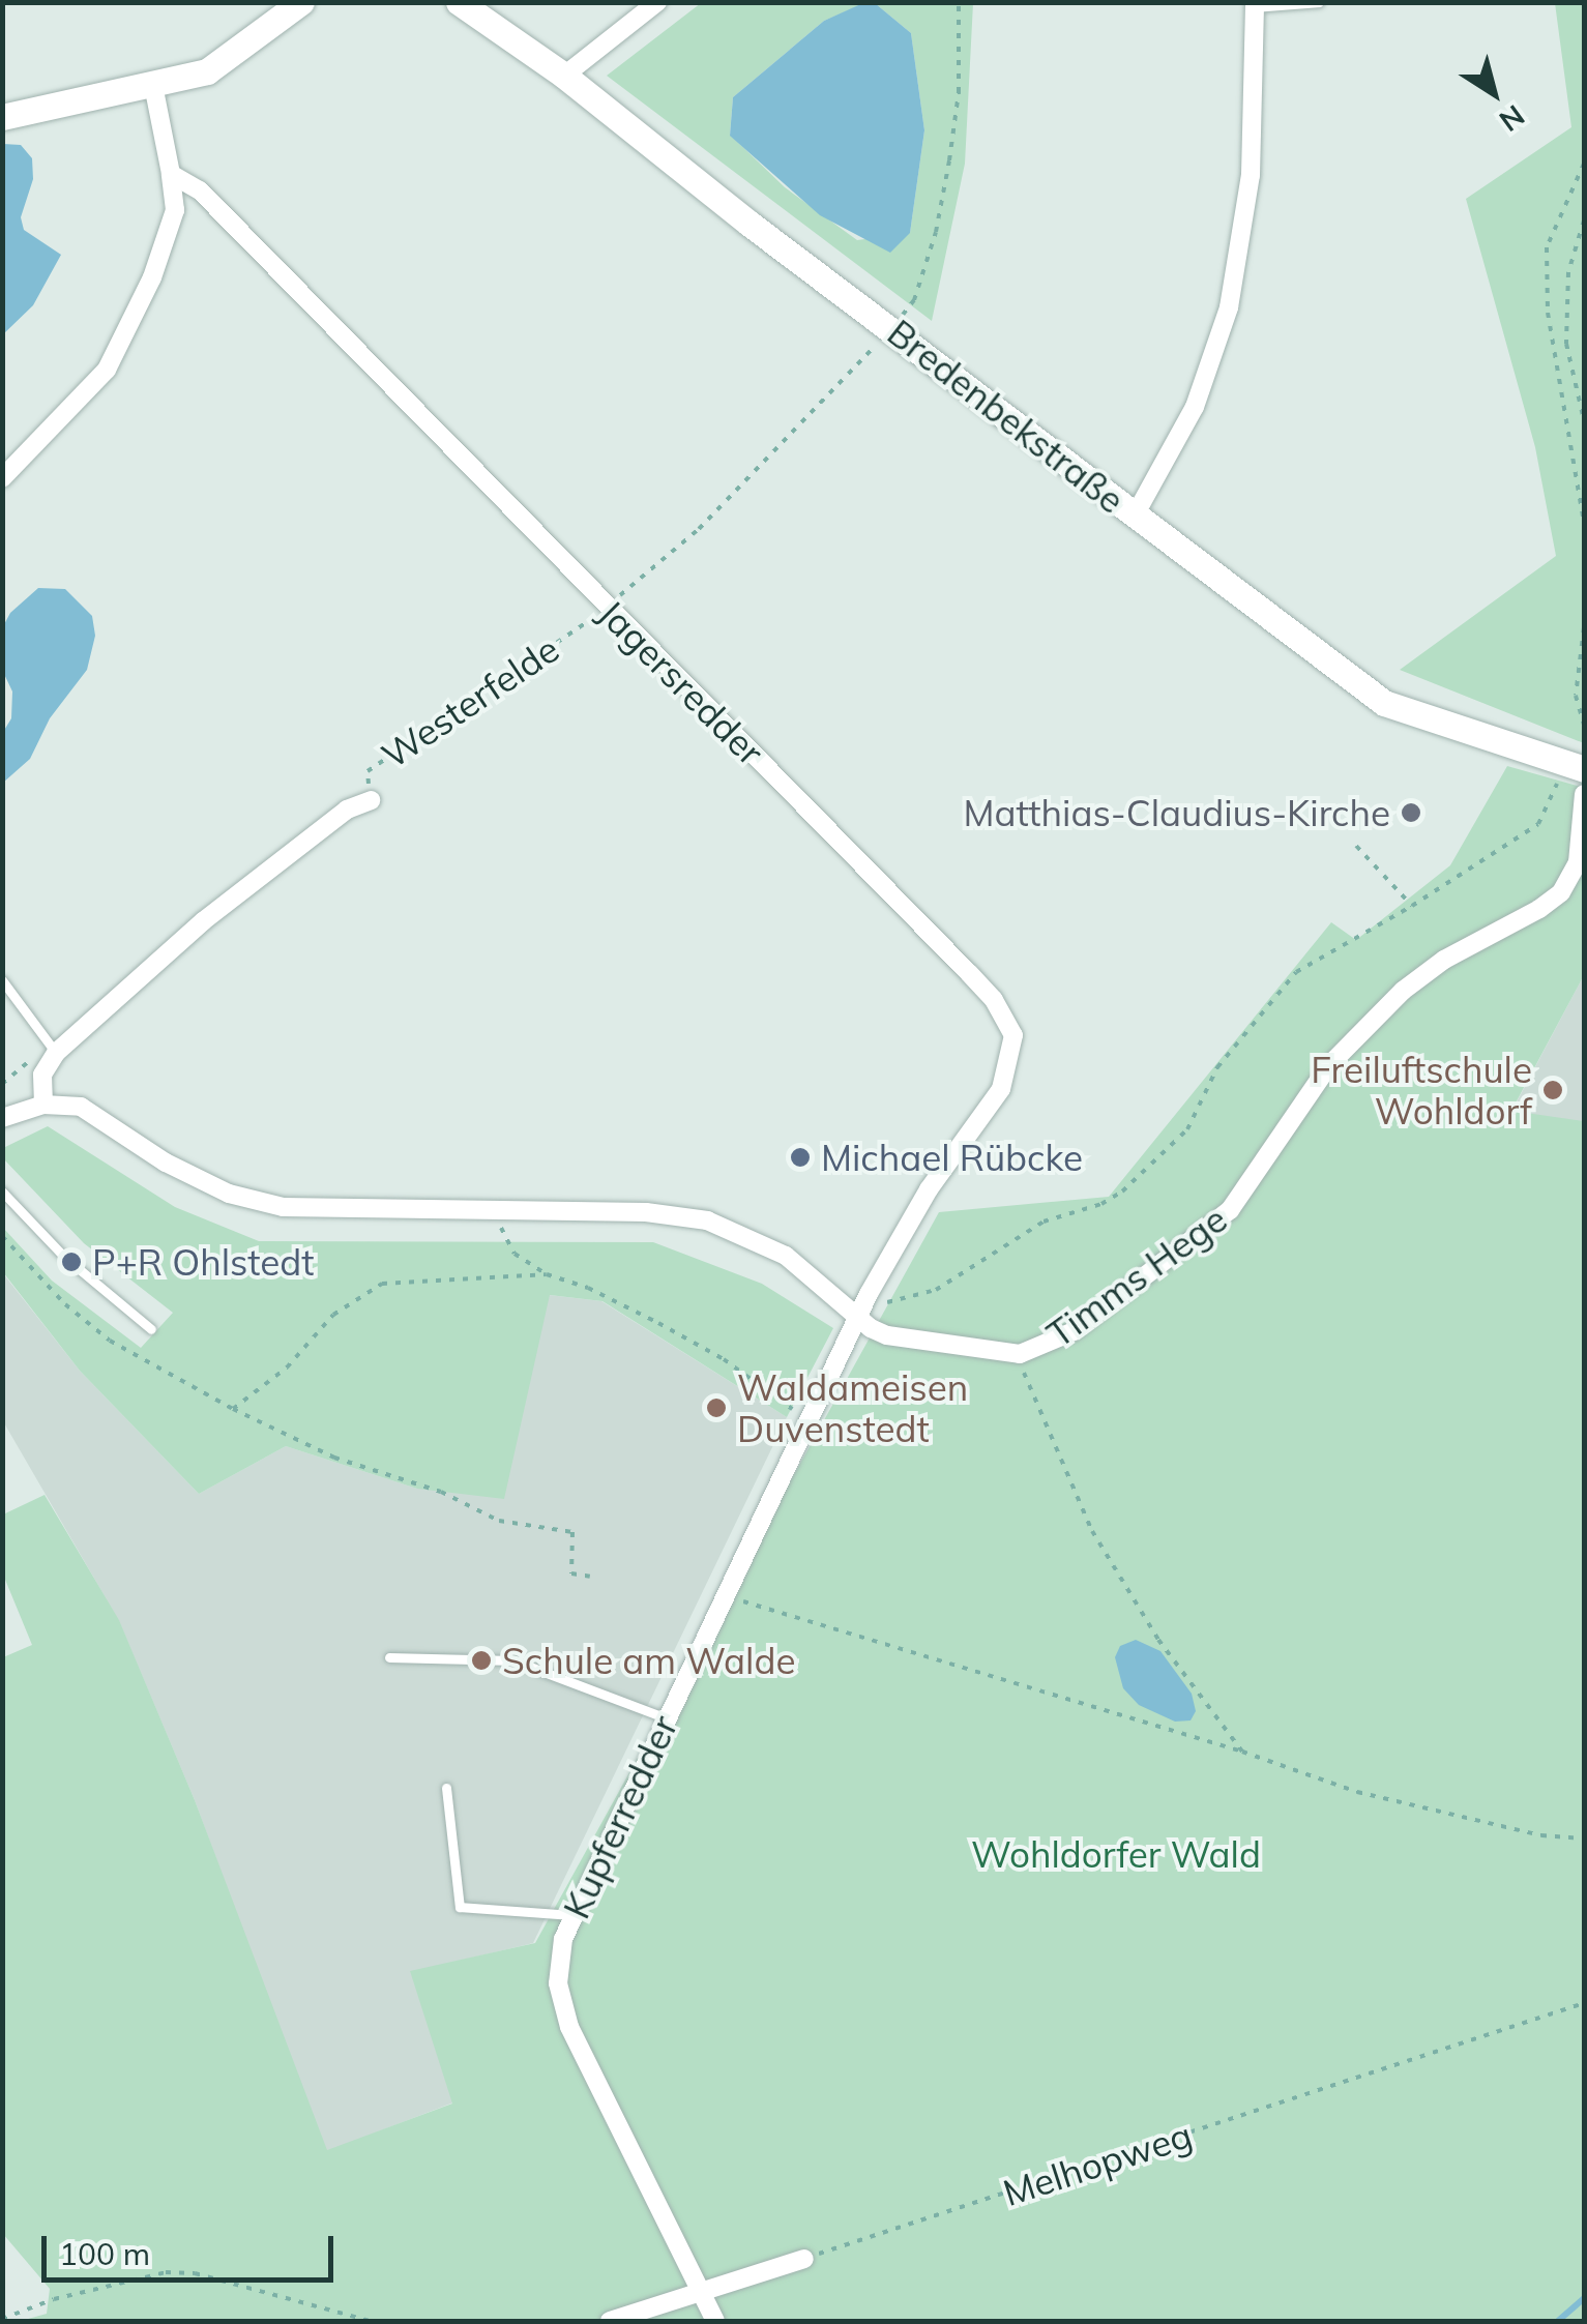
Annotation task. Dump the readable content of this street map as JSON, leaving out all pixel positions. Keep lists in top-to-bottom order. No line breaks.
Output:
{"streets":{"street":["Bredenbekstraße","Jagersredder","Westerfelde","Timms Hege","Kupferredder"],"path":["Melhopweg"]},"crossings":[["Bredenbekstraße","Westerfelde"],["Jagersredder","Westerfelde"],["Jagersredder","Timms Hege"],["Jagersredder","Kupferredder"],["Timms Hege","Kupferredder"]],"parks":["Wohldorfer Wald"],"places":["Matthias-Claudius-Kirche","Freiluftschule Wohldorf","Michael Rübcke","P+R Ohlstedt","Waldameisen Duvenstedt","Schule am Walde"],"scale_bar":"100 m","north":"bottom right"}
